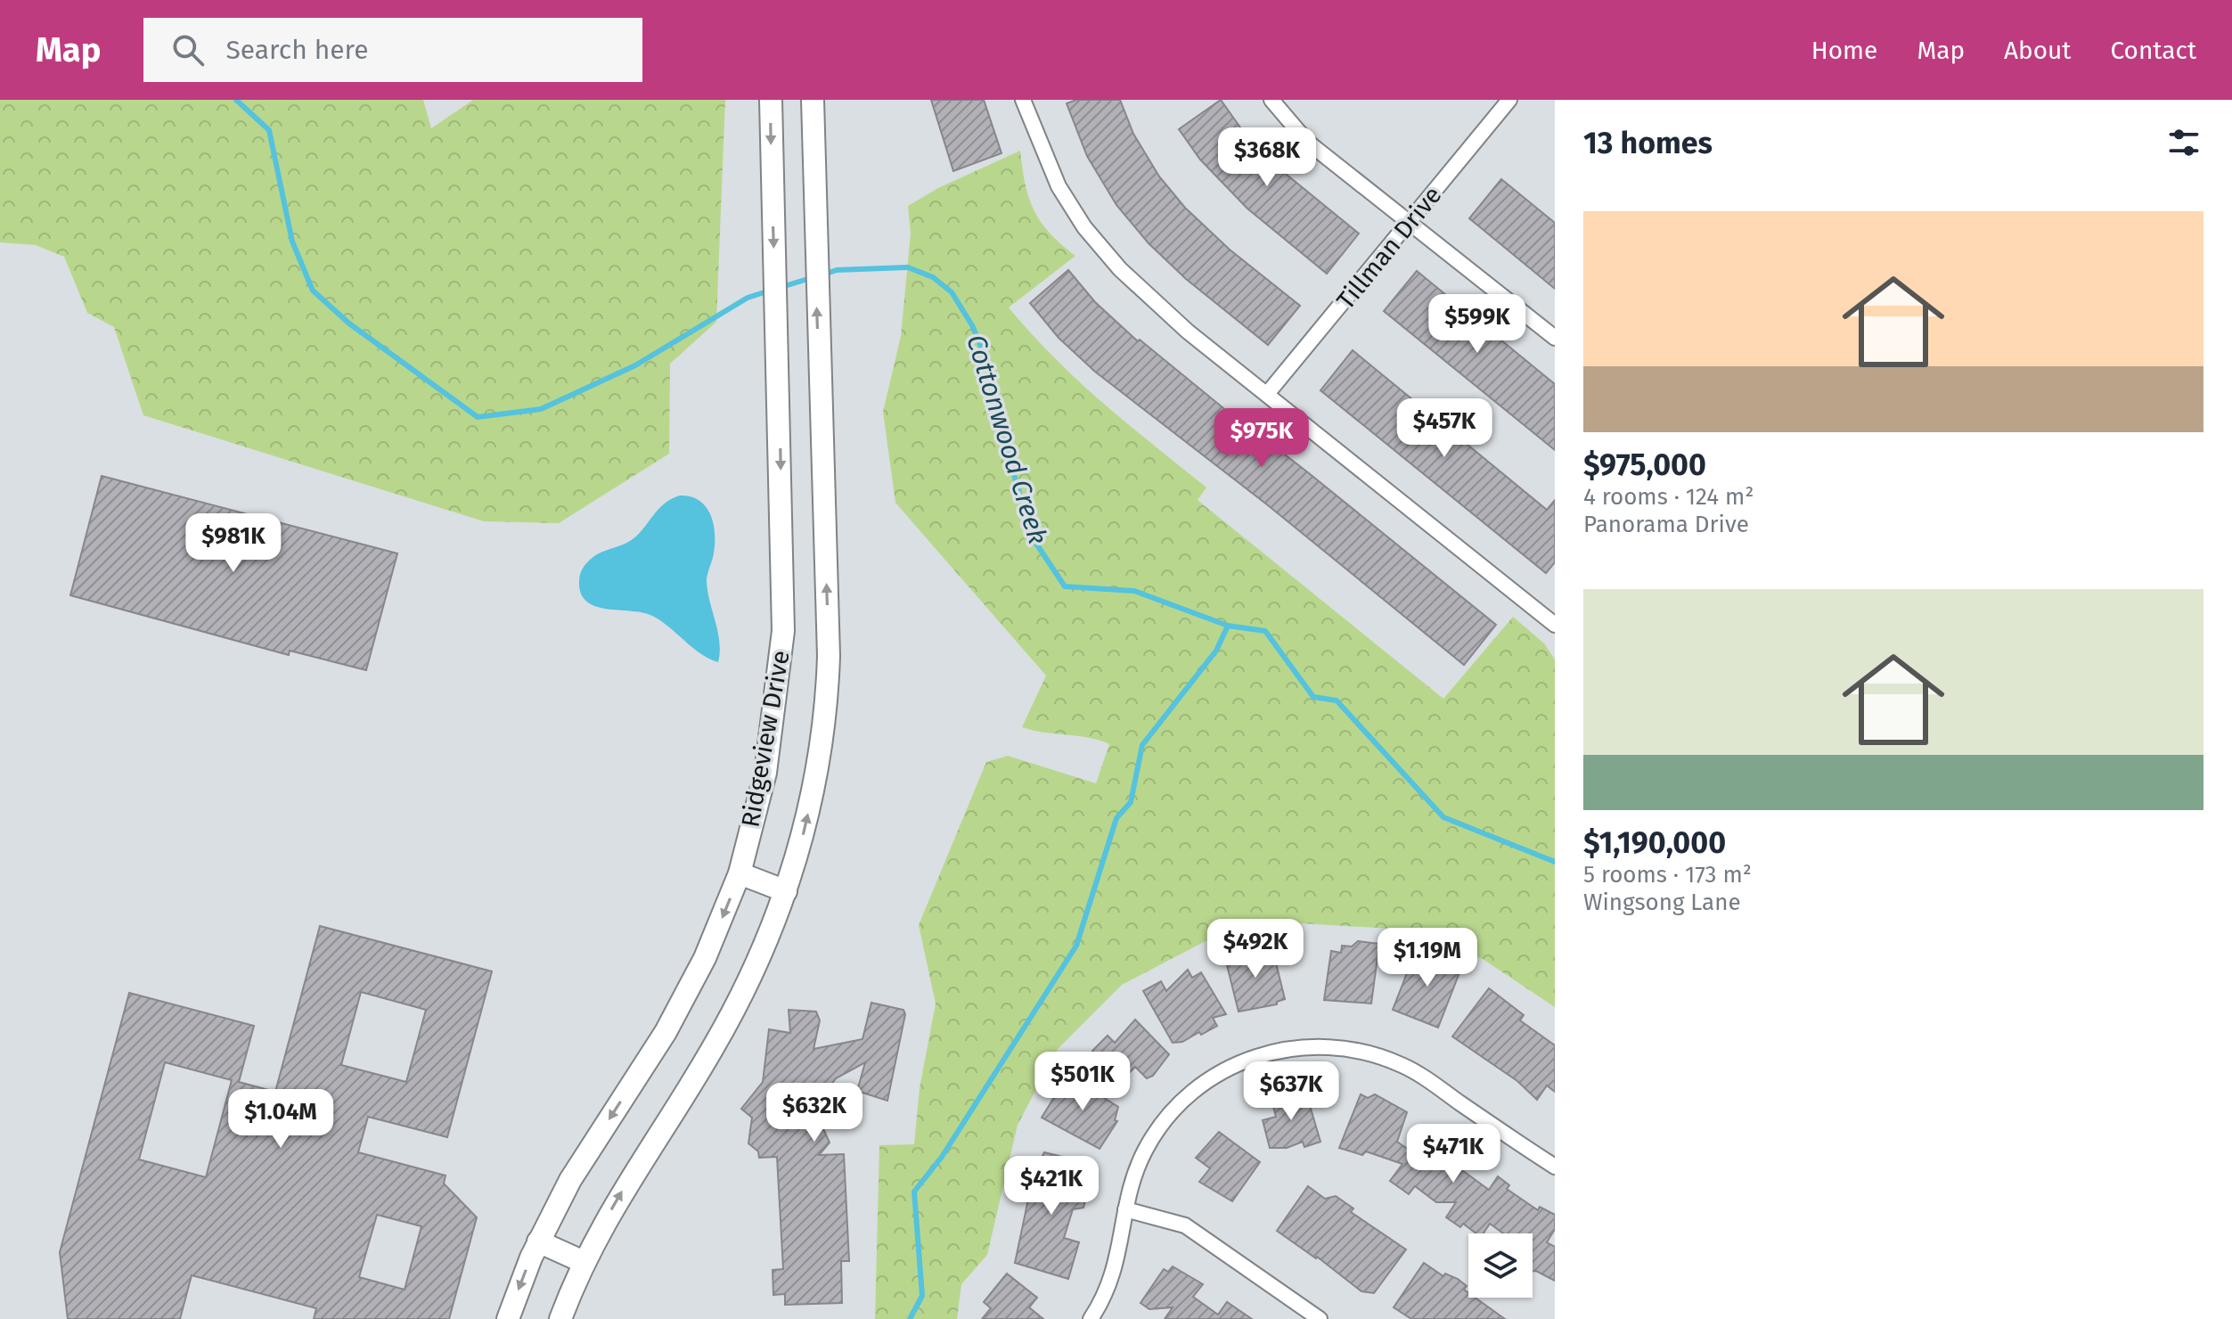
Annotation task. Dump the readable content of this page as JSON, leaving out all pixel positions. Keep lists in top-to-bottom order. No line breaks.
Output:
{"streets":{"main road":["Ridgeview Drive"],"street":["Tillman Drive"]},"water":["Cottonwood Creek"],"page":{"header":"Map","search":"Search here","nav":["Home","Map","About","Contact"],"heading":"13 homes","price":["$368K","$599K","$457K","$975K","$981K","$492K","$1.19M","$501K","$637K","$632K","$1.04M","$471K","$421K"],"list":[{"name":"$975,000","note":"4 rooms · 124 m² · Panorama Drive"},{"name":"$1,190,000","note":"5 rooms · 173 m² · Wingsong Lane"}]}}
